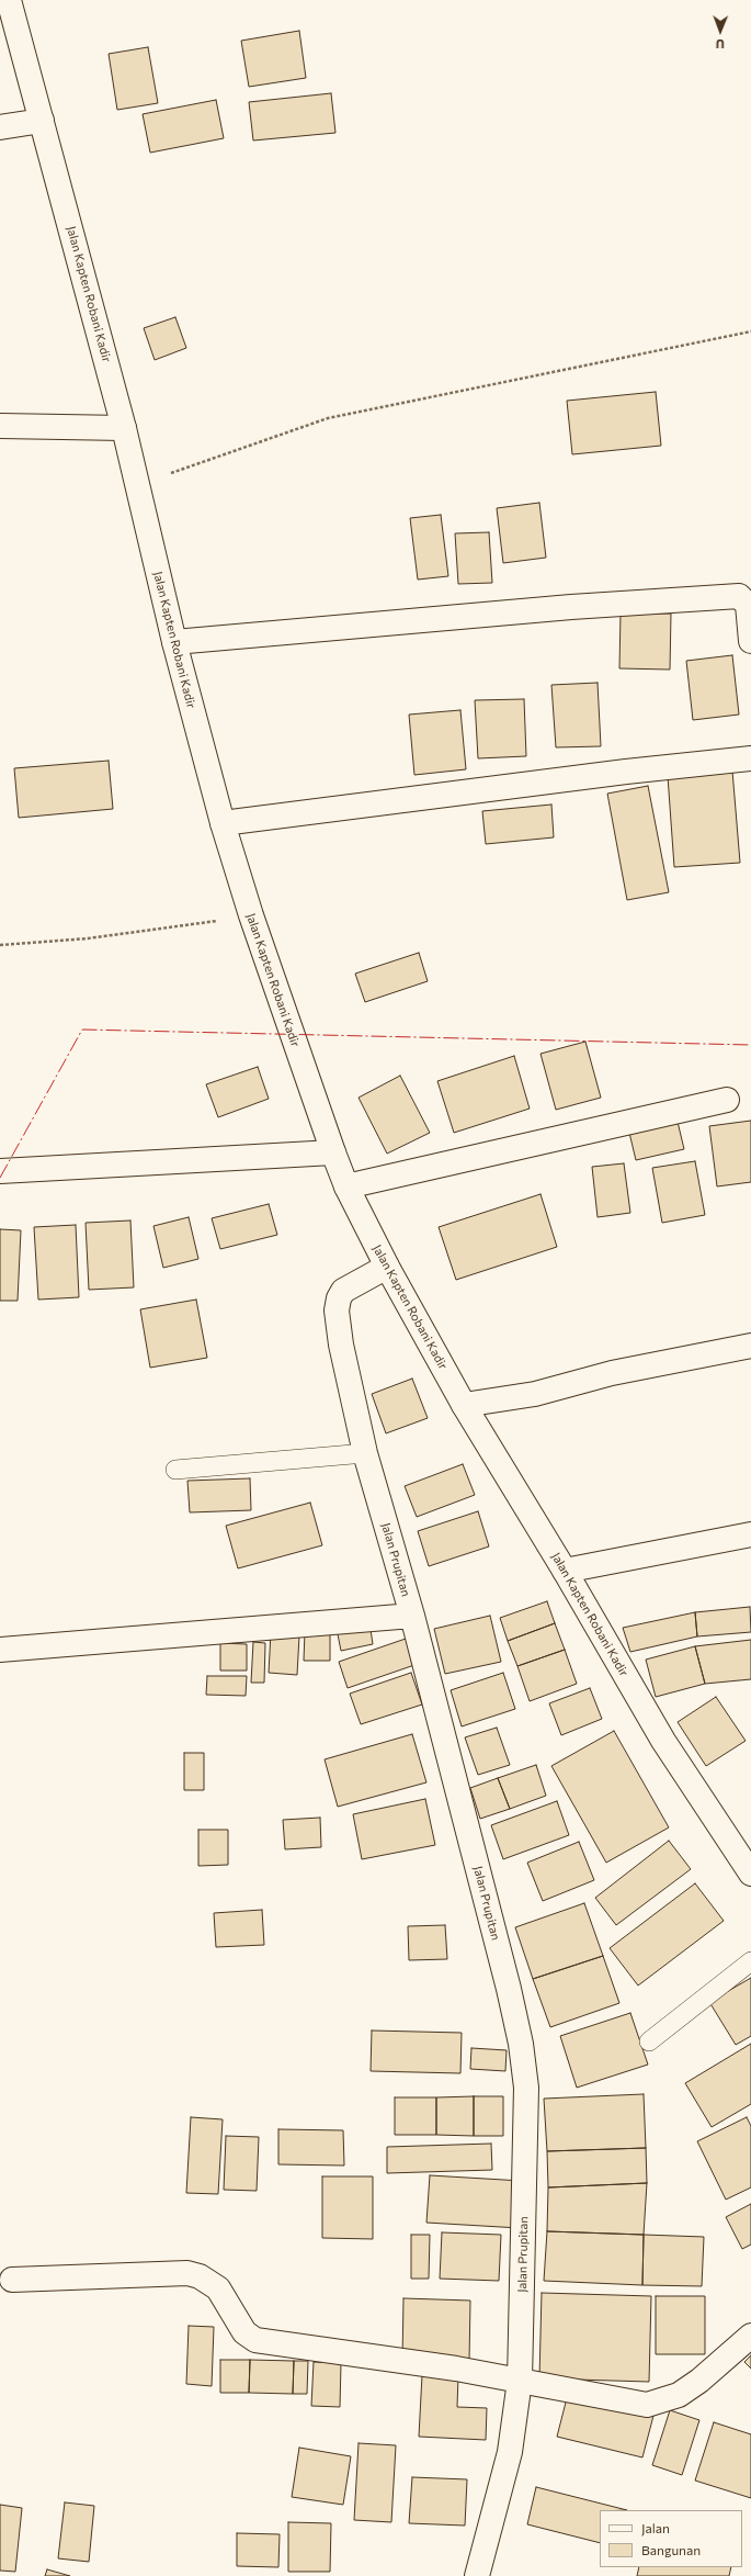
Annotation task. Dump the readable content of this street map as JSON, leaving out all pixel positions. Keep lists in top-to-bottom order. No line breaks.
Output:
{"streets":{"street":["Jalan Kapten Robani Kadir","Jalan Prupitan"]},"crossings":[["Jalan Kapten Robani Kadir","Jalan Prupitan"]],"legend":["Jalan","Bangunan"],"north":"bottom"}
